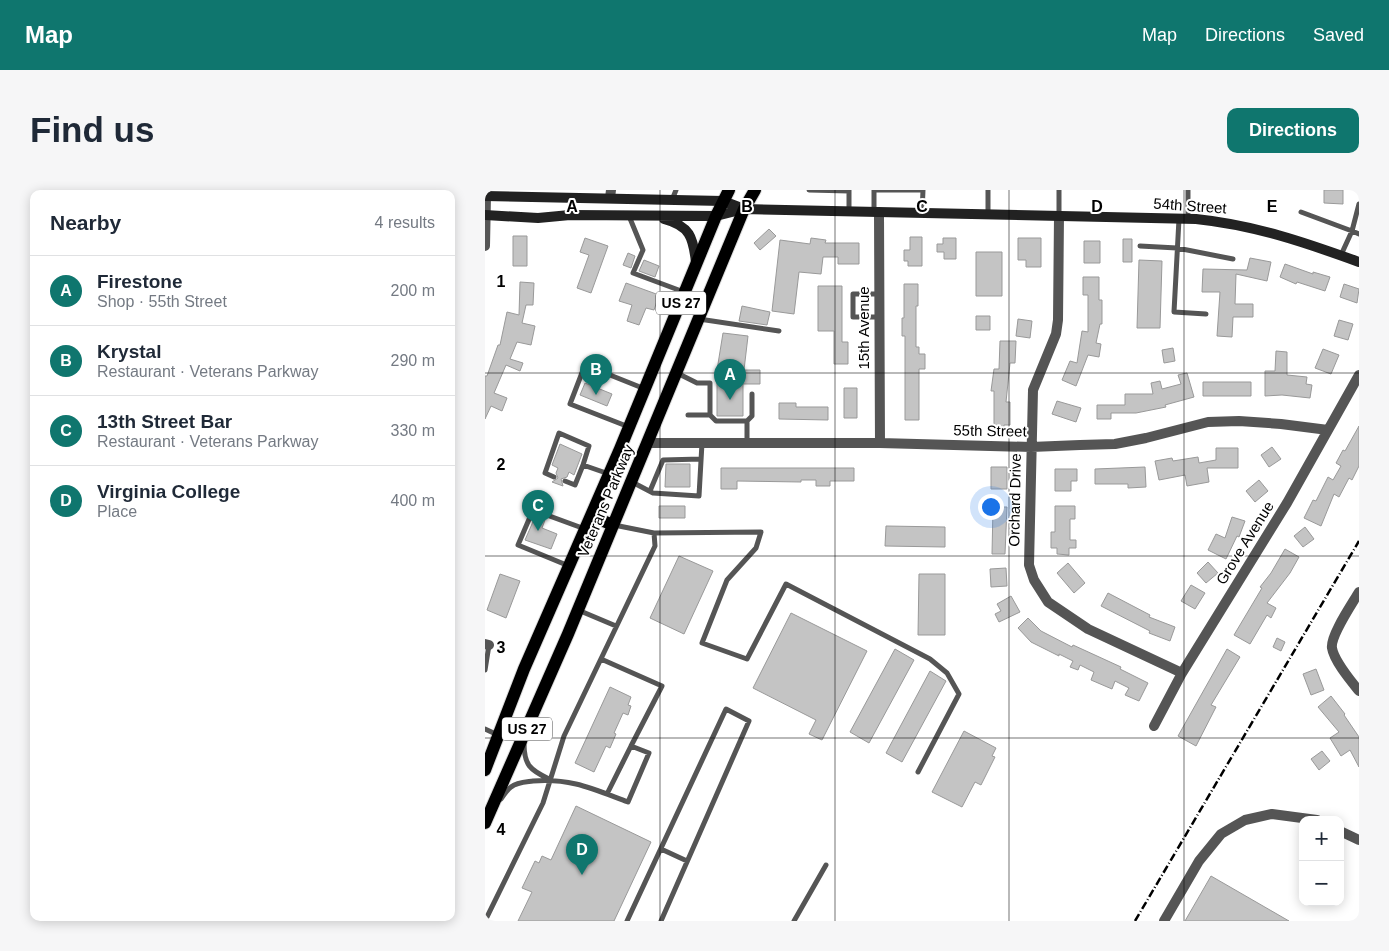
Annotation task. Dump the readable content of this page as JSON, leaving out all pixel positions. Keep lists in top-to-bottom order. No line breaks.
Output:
{"streets":{"main road":["54th Street","US 27","Veterans Parkway"],"street":["15th Avenue","55th Street","Orchard Drive","Grove Avenue"]},"crossings":[["54th Street","15th Avenue"],["54th Street","Orchard Drive"],["54th Street","Veterans Parkway"],["15th Avenue","55th Street"],["55th Street","Orchard Drive"],["55th Street","Veterans Parkway"],["55th Street","Grove Avenue"],["Orchard Drive","Grove Avenue"]],"page":{"header":"Map","nav":["Map","Directions","Saved"],"buttons":"Directions","title":"Find us","heading":["Nearby","4 results"],"list":[{"mark":"A","name":"Firestone","note":"Shop · 55th Street","value":"200 m"},{"mark":"B","name":"Krystal","note":"Restaurant · Veterans Parkway","value":"290 m"},{"mark":"C","name":"13th Street Bar","note":"Restaurant · Veterans Parkway","value":"330 m"},{"mark":"D","name":"Virginia College","note":"Place","value":"400 m"}],"pins":["B","A","C","D"],"map_buttons":["+","−"]},"grid":{"columns":["A","B","C","D","E"],"rows":["1","2","3","4"]}}
